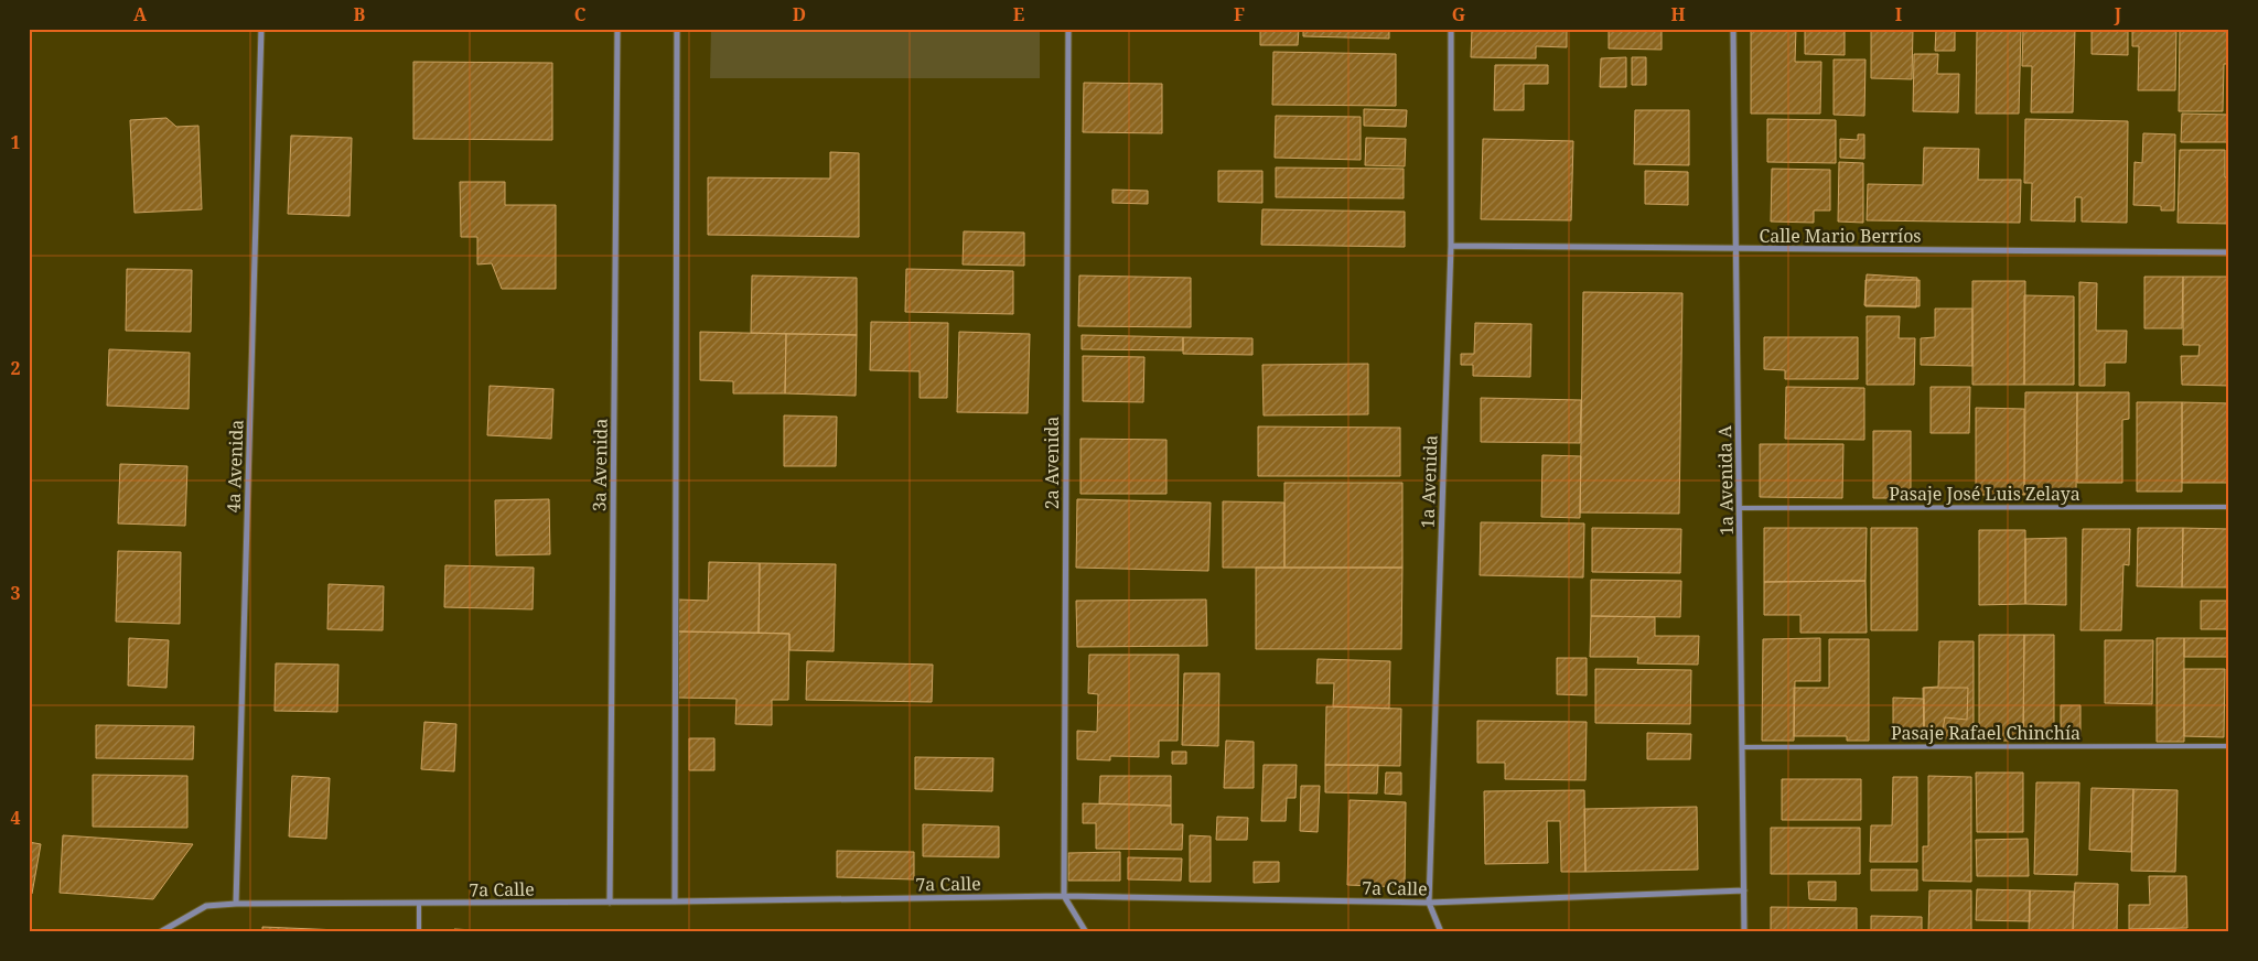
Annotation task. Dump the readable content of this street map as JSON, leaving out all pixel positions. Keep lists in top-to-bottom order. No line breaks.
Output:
{"streets":{"street":["Calle Mario Berríos","2a Avenida","3a Avenida","4a Avenida","1a Avenida A","1a Avenida","7a Calle"],"lane":["Pasaje José Luis Zelaya","Pasaje Rafael Chinchía"]},"crossings":[["Calle Mario Berríos","1a Avenida A"],["Calle Mario Berríos","1a Avenida"],["2a Avenida","7a Calle"],["3a Avenida","7a Calle"],["4a Avenida","7a Calle"],["1a Avenida A","Pasaje José Luis Zelaya"],["1a Avenida A","Pasaje Rafael Chinchía"],["1a Avenida A","7a Calle"],["1a Avenida","7a Calle"]],"grid":{"columns":["A","B","C","D","E","F","G","H","I","J"],"rows":["1","2","3","4"]}}
